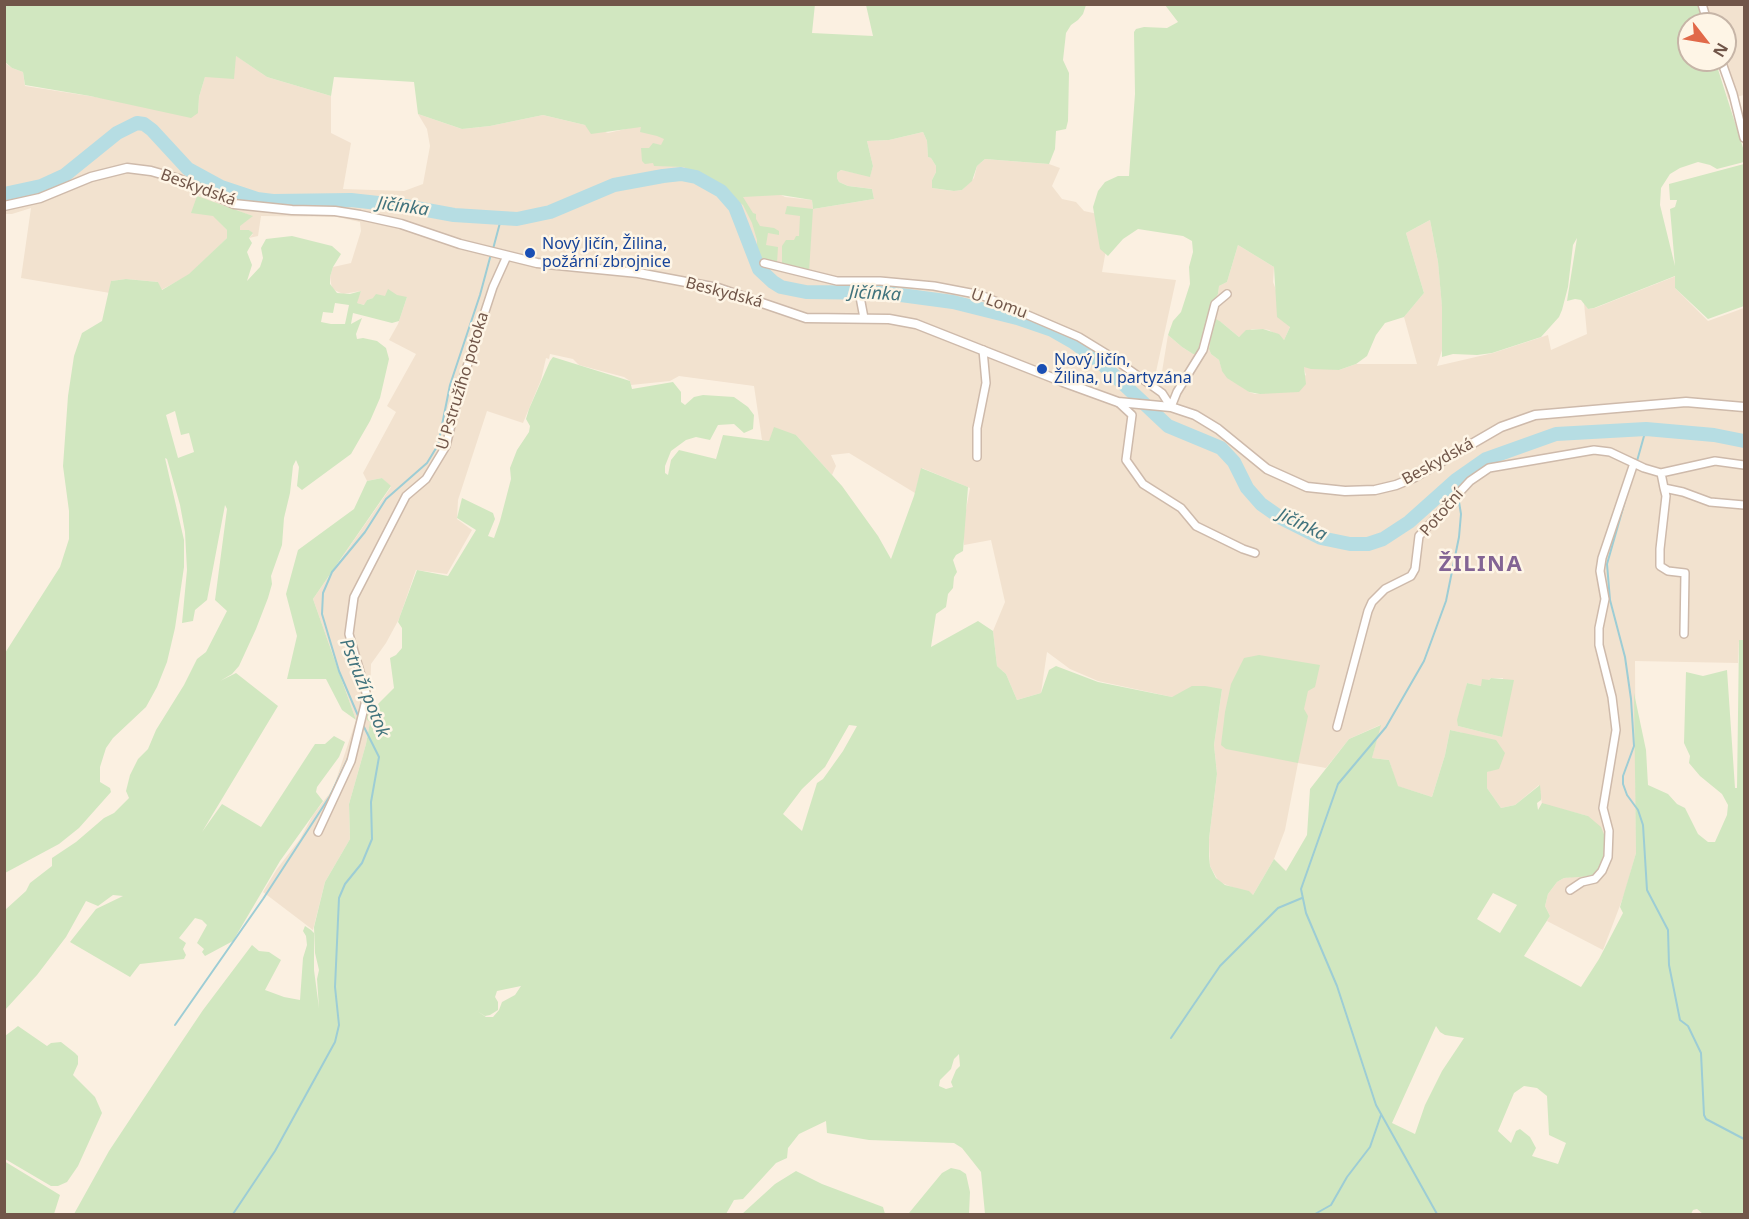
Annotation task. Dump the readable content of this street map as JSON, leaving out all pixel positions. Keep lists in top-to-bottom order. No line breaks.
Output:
{"streets":{"street":["Beskydská","U Lomu","U Pstružího potoka","Potoční"]},"crossings":[["Beskydská","U Lomu"],["Beskydská","U Pstružího potoka"]],"districts":["ŽILINA"],"water":["Jičínka","Pstruží potok"],"places":["Nový Jičín, Žilina, požární zbrojnice","Nový Jičín, Žilina, u partyzána"],"north":"bottom right"}
